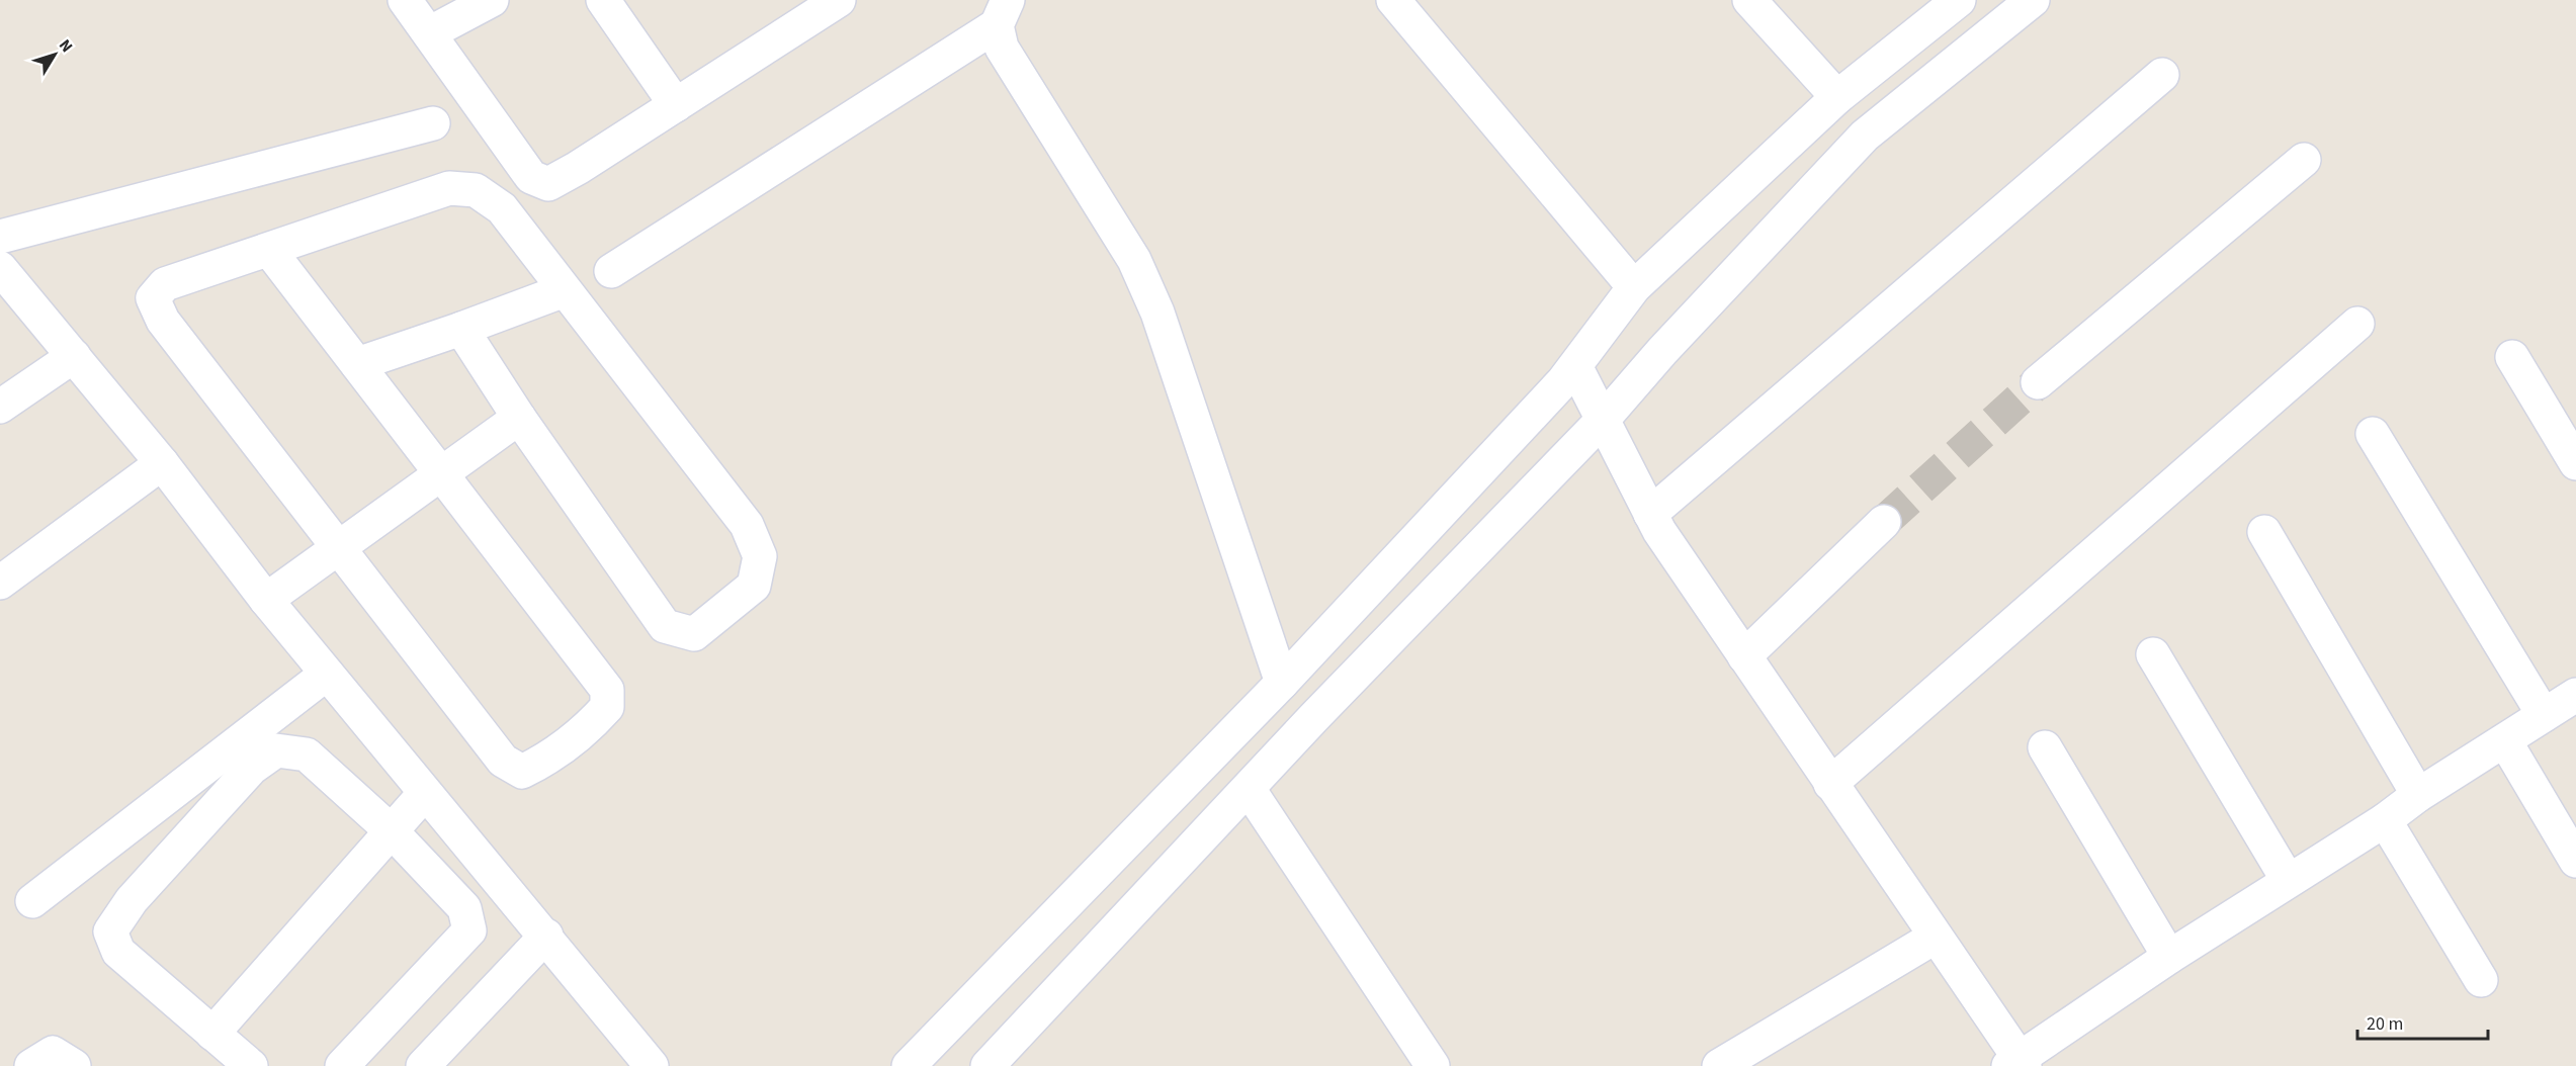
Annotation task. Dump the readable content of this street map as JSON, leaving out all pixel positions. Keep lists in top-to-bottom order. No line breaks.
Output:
{"scale_bar":"20 m","north":"top right"}
